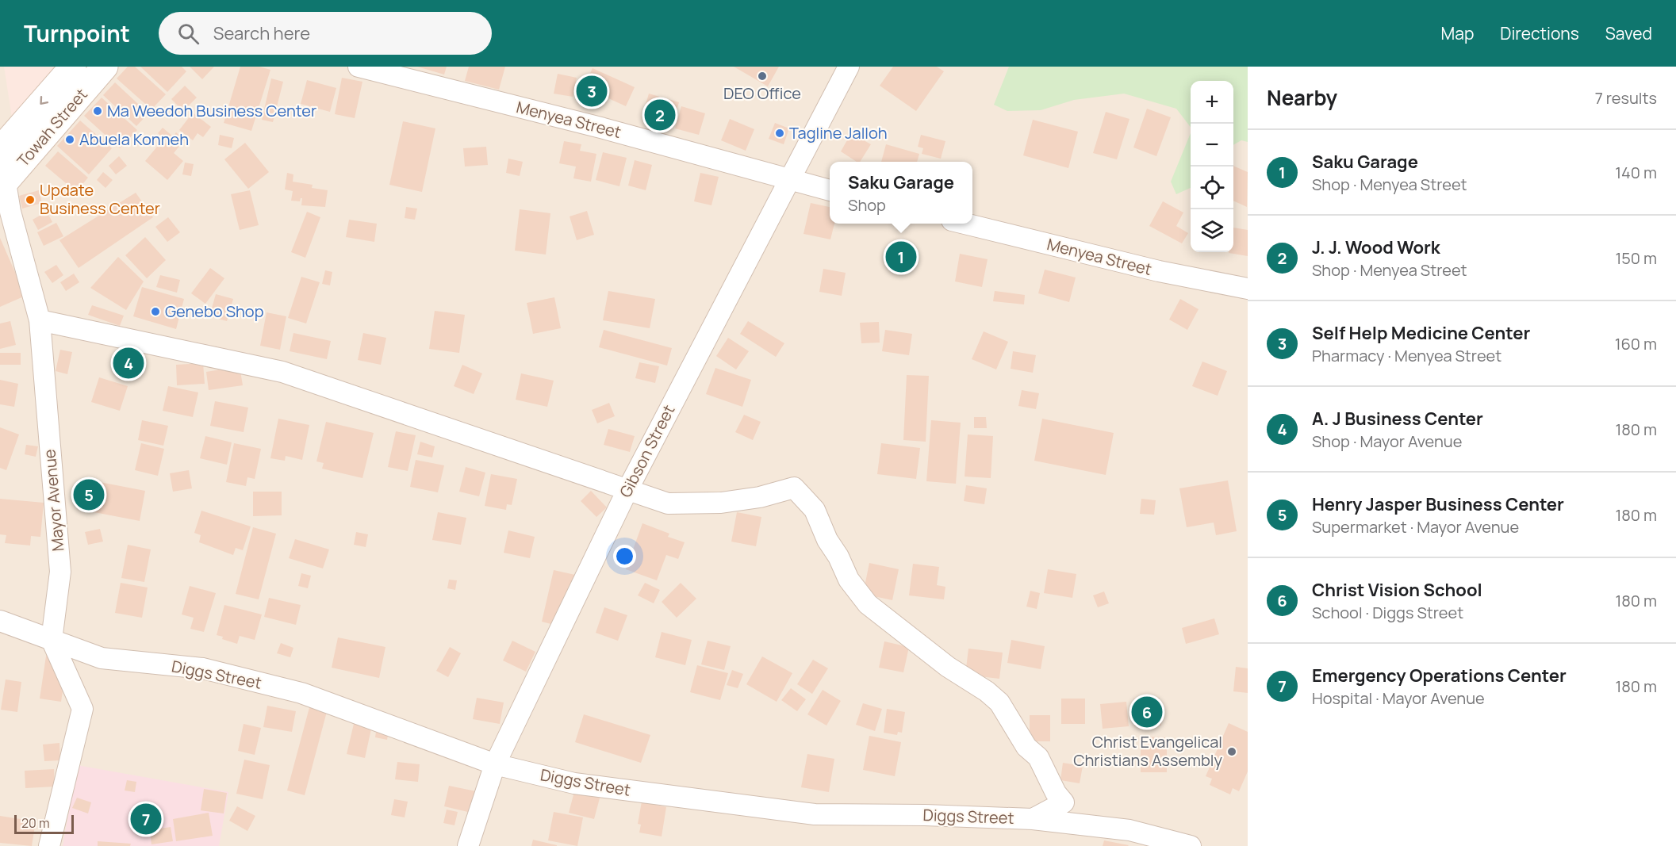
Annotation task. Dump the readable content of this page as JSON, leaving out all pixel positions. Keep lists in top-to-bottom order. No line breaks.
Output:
{"streets":{"street":["Menyea Street","Towah Street","Gibson Street","Mayor Avenue","Diggs Street"]},"crossings":[["Menyea Street","Gibson Street"],["Towah Street","Mayor Avenue"],["Gibson Street","Diggs Street"],["Mayor Avenue","Diggs Street"]],"places":["DEO Office","Ma Weedoh Business Center","Tagline Jalloh","Abuela Konneh","Update Business Center","Genebo Shop","Christ Evangelical Christians Assembly"],"scale_bar":"20 m","page":{"header":"Turnpoint","search":"Search here","nav":["Map","Directions","Saved"],"heading":["Nearby","7 results"],"pins":["3","2","1","4","5","6","7"],"map_buttons":["+","−"],"list":[{"mark":"1","name":"Saku Garage","note":"Shop · Menyea Street","value":"140 m"},{"mark":"2","name":"J. J. Wood Work","note":"Shop · Menyea Street","value":"150 m"},{"mark":"3","name":"Self Help Medicine Center","note":"Pharmacy · Menyea Street","value":"160 m"},{"mark":"4","name":"A. J Business Center","note":"Shop · Mayor Avenue","value":"180 m"},{"mark":"5","name":"Henry Jasper Business Center","note":"Supermarket · Mayor Avenue","value":"180 m"},{"mark":"6","name":"Christ Vision School","note":"School · Diggs Street","value":"180 m"},{"mark":"7","name":"Emergency Operations Center","note":"Hospital · Mayor Avenue","value":"180 m"}],"popup":["Saku Garage","Shop"],"scale":"20 m"}}
